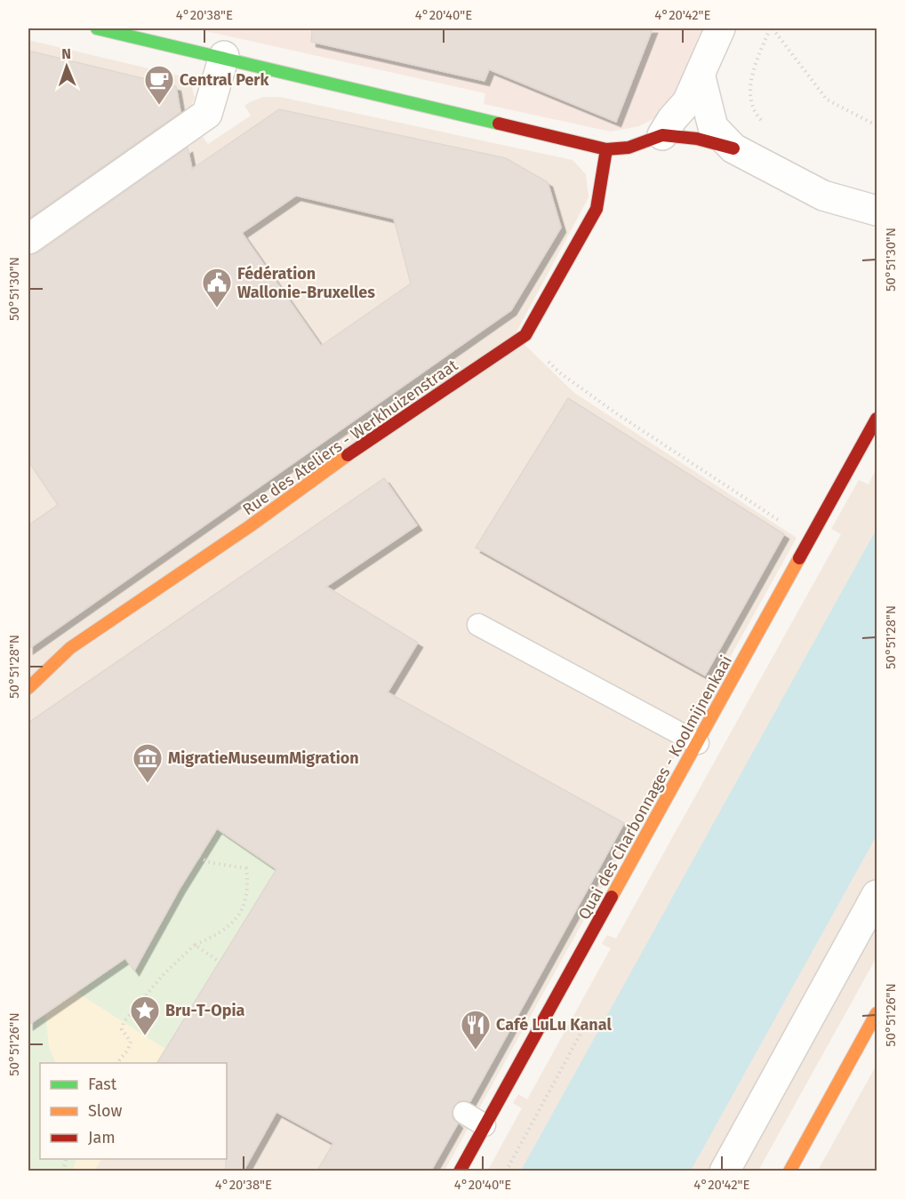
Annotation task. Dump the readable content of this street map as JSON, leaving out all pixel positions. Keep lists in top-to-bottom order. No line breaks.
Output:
{"streets":{"street":["Rue des Ateliers - Werkhuizenstraat","Quai des Charbonnages - Koolmijnenkaai"]},"places":{"cafe":["Central Perk"],"public building":["Fédération Wallonie-Bruxelles"],"museum":["MigratieMuseumMigration"],"place":["Bru-T-Opia"],"restaurant":["Café LuLu Kanal"]},"legend":["Fast","Slow","Jam"],"north":"top","coordinates":["4°20'38\"E","4°20'40\"E","4°20'42\"E","50°51'30\"N","50°51'28\"N","50°51'26\"N"]}
